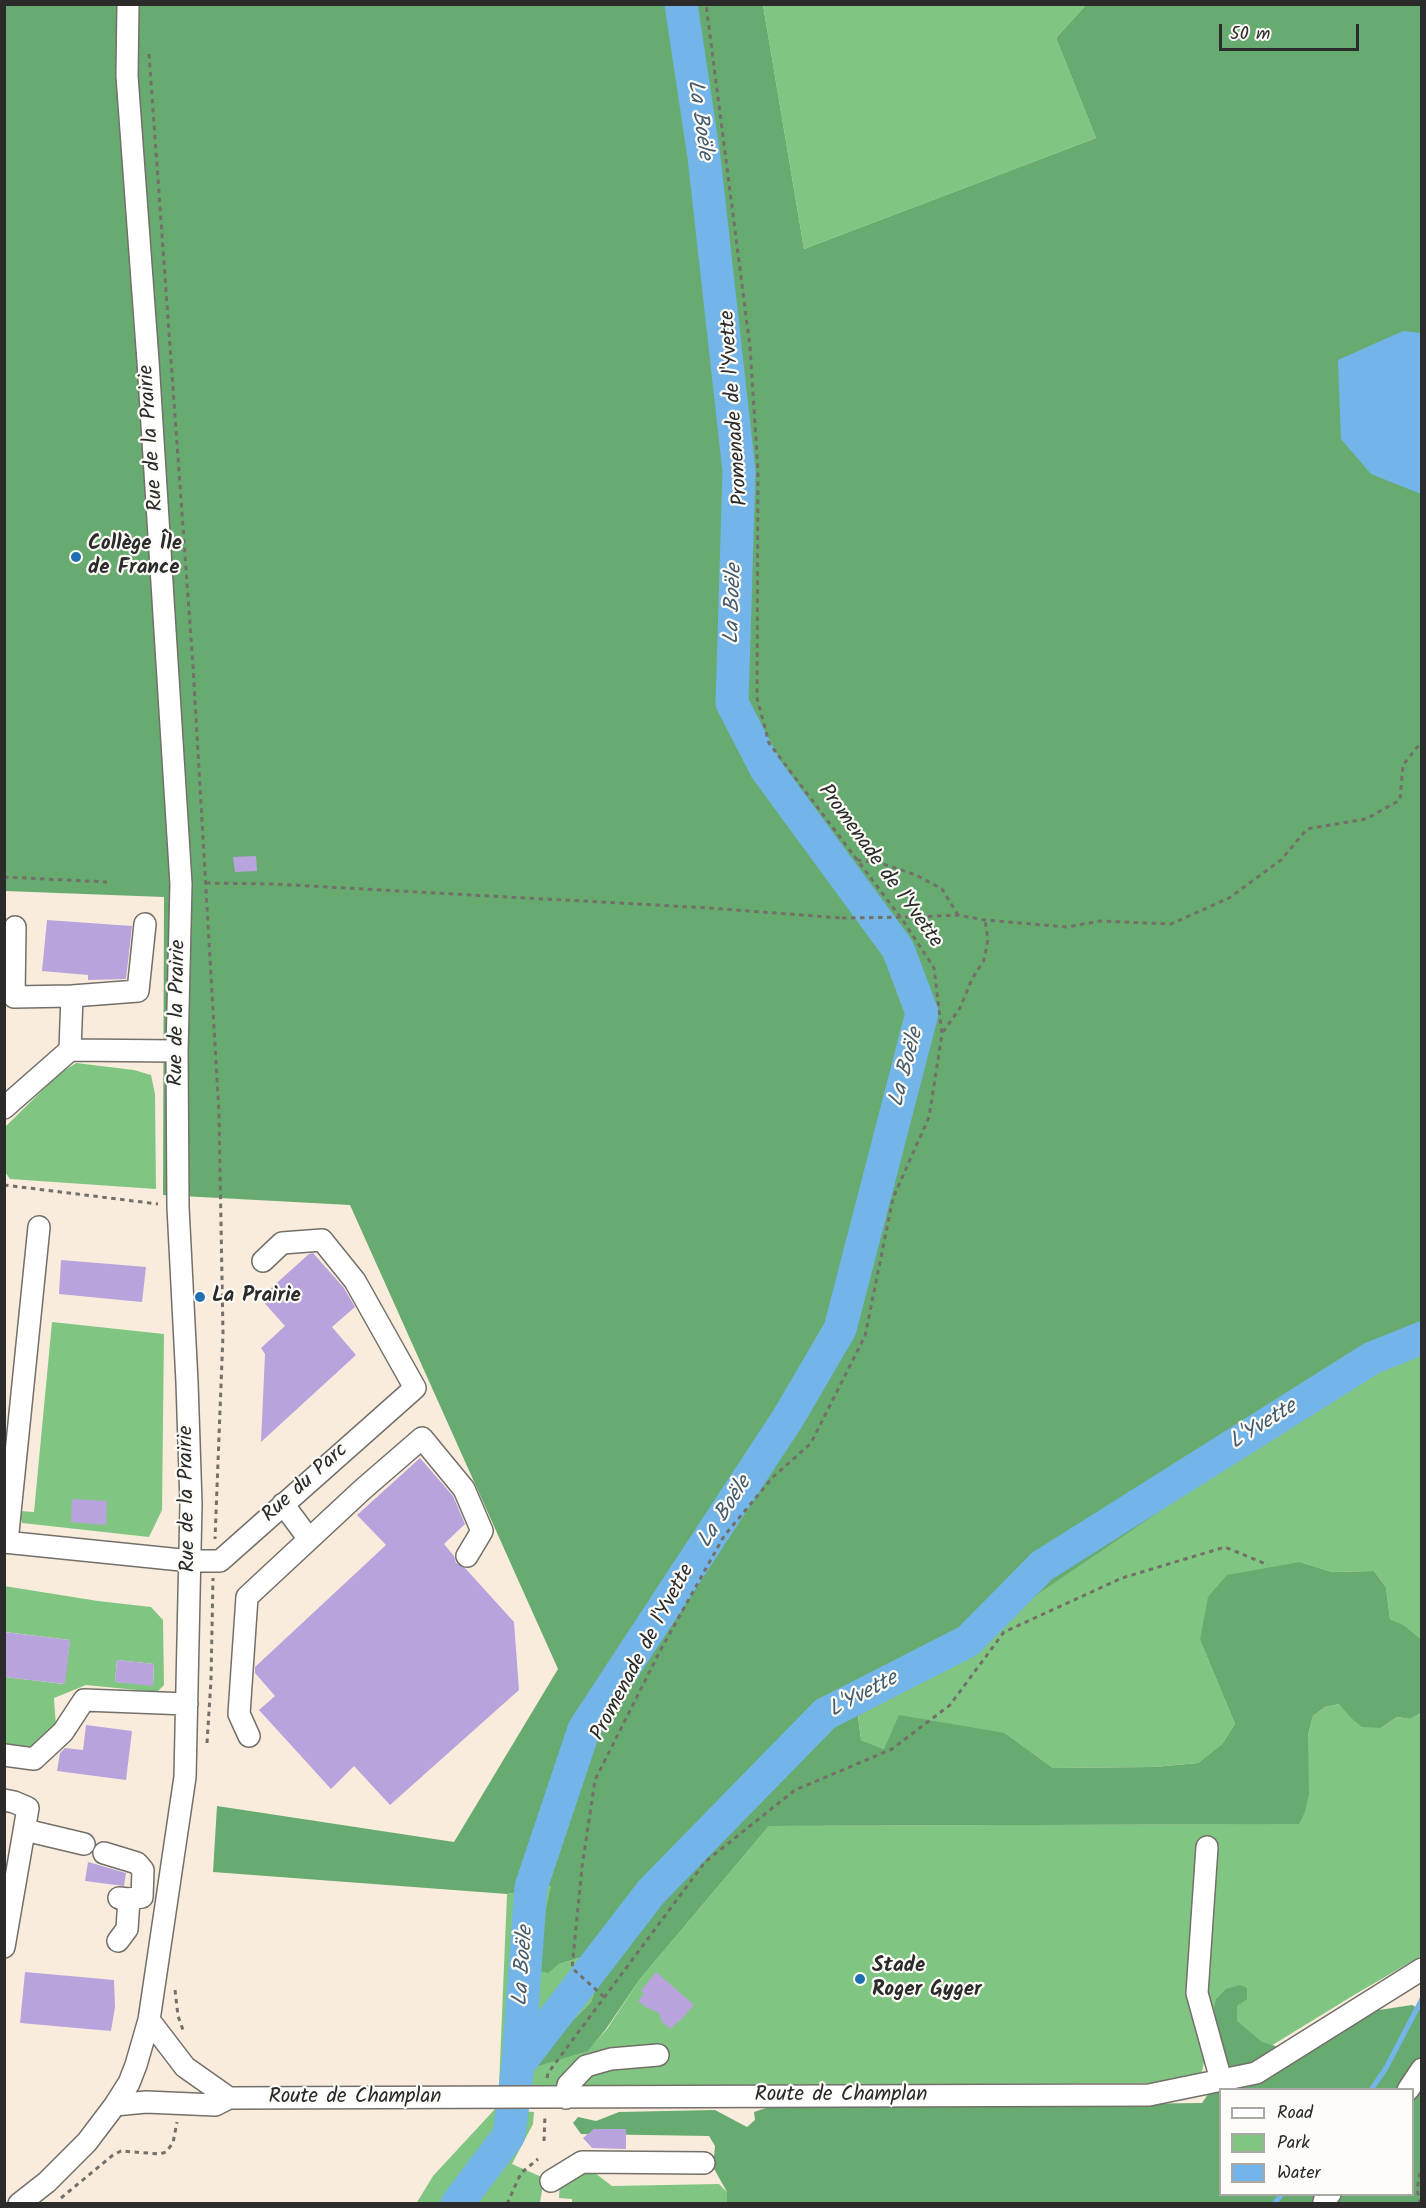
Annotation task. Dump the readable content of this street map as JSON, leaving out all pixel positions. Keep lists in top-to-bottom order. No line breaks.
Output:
{"streets":{"street":["Rue de la Prairie","Rue du Parc","Route de Champlan"],"path":["Promenade de l'Yvette"]},"crossings":[["Rue de la Prairie","Rue du Parc"]],"water":["La Boële","L'Yvette"],"places":["Collège Île de France","La Prairie","Stade Roger Gyger"],"legend":["Road","Park","Water"],"scale_bar":"50 m"}
